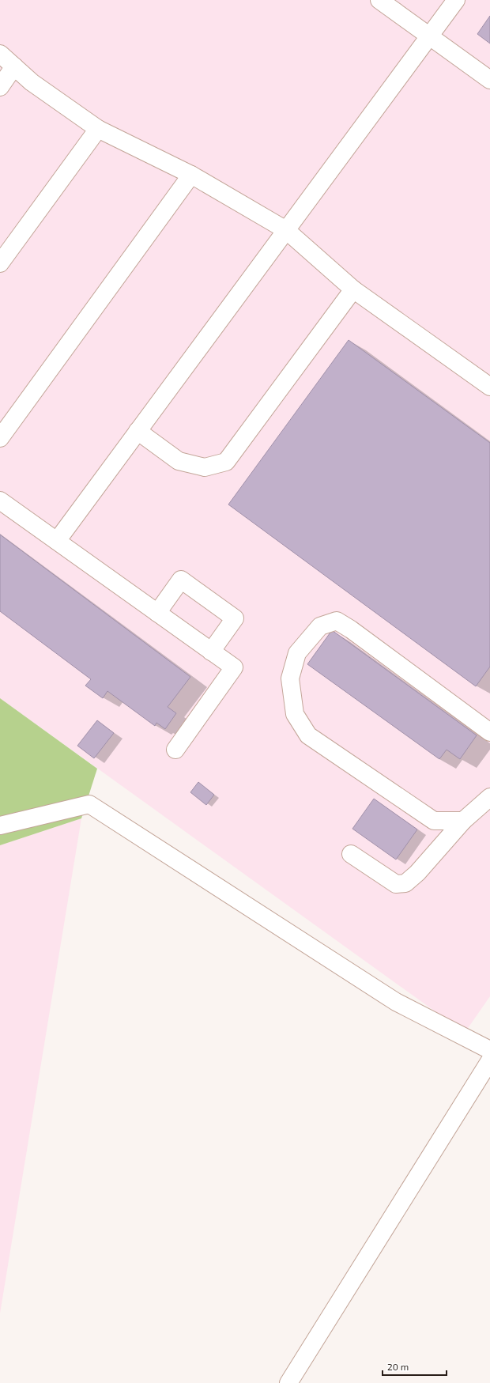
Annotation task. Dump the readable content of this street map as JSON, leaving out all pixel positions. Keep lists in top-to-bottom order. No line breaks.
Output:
{"scale_bar":"20 m"}
